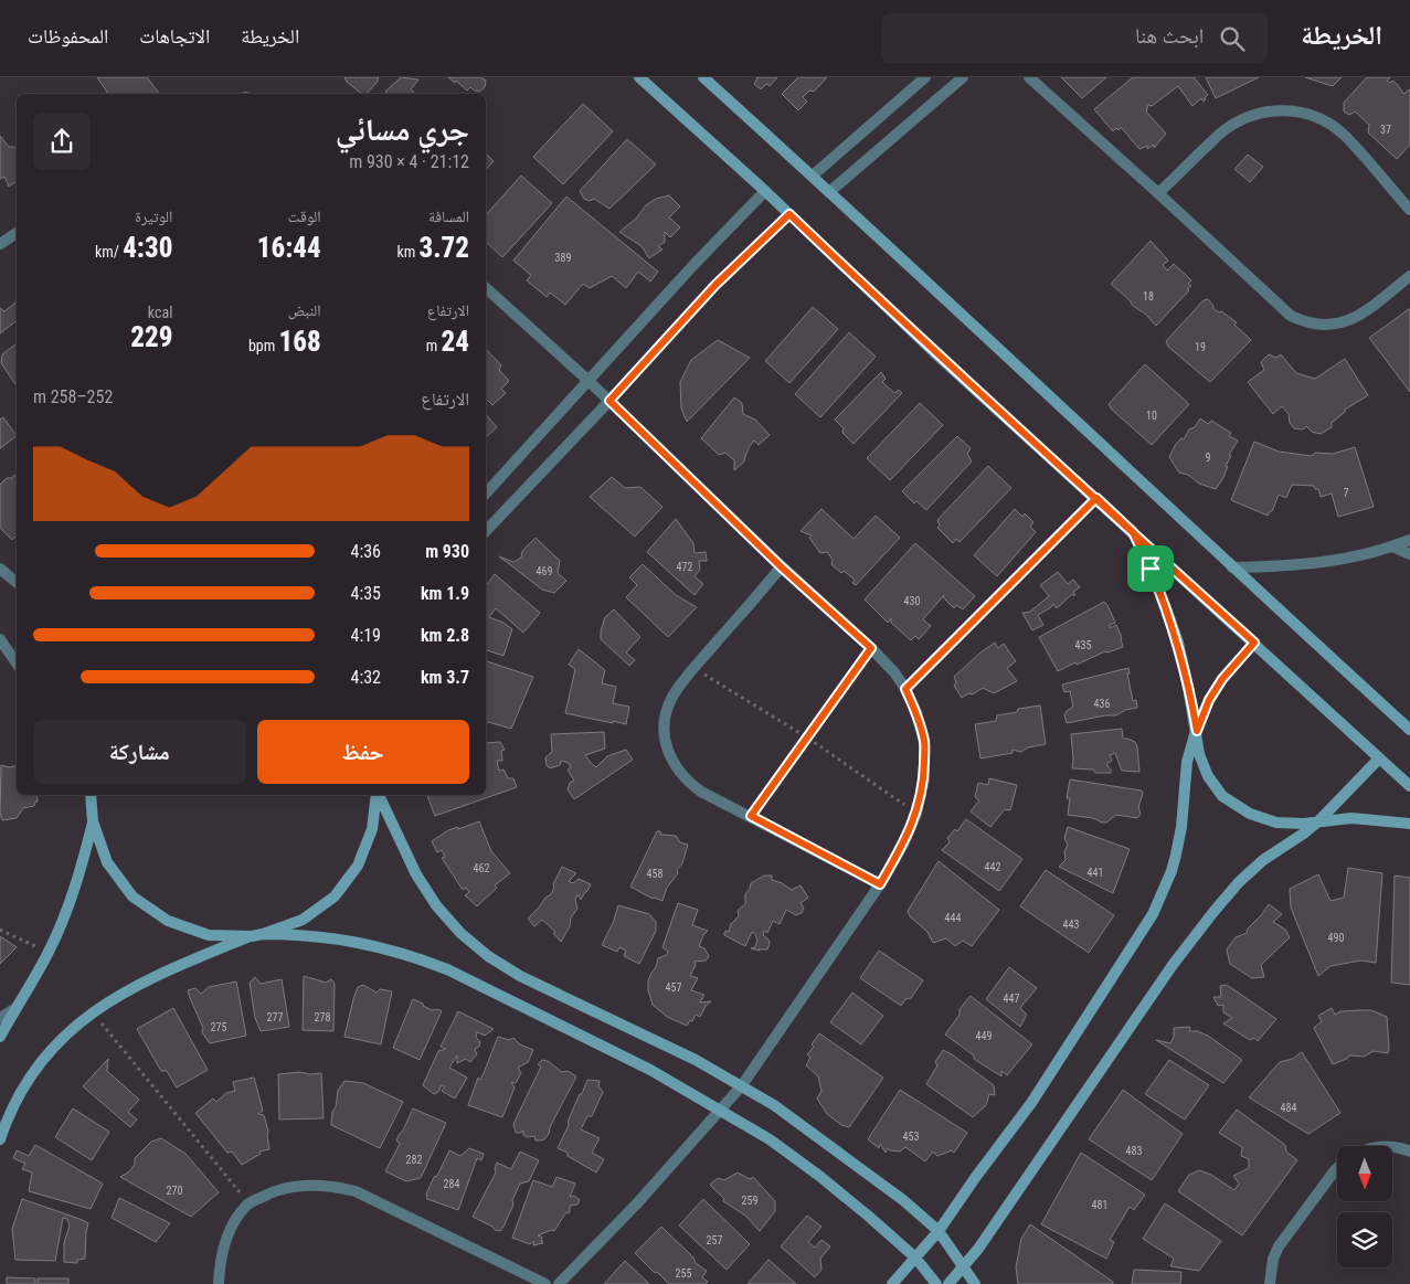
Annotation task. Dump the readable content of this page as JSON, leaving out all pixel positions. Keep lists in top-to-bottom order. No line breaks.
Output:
{"house_numbers":["37","389","18","19","10","9","7","472","469","430","435","436","442","462","441","458","444","443","490","457","447","277","278","275","449","484","453","483","282","284","270","259","481","257","255"],"north":"bottom","page":{"header":"الخريطة","search":"ابحث هنا","nav":["الخريطة","الاتجاهات","المحفوظات"],"heading":["جري مسائي","21:12 · 4 × 930 m"],"stats":[["المسافة","3.72 km"],["الوقت","16:44"],["الوتيرة","4:30 /km"],["الارتفاع","24 m"],["النبض","168 bpm"],["kcal","229"]],"chart":["الارتفاع","252–258 m"],"list":[{"name":"930 m","note":"4:36"},{"name":"1.9 km","note":"4:35"},{"name":"2.8 km","note":"4:19"},{"name":"3.7 km","note":"4:32"}],"buttons":["حفظ","مشاركة"]}}
